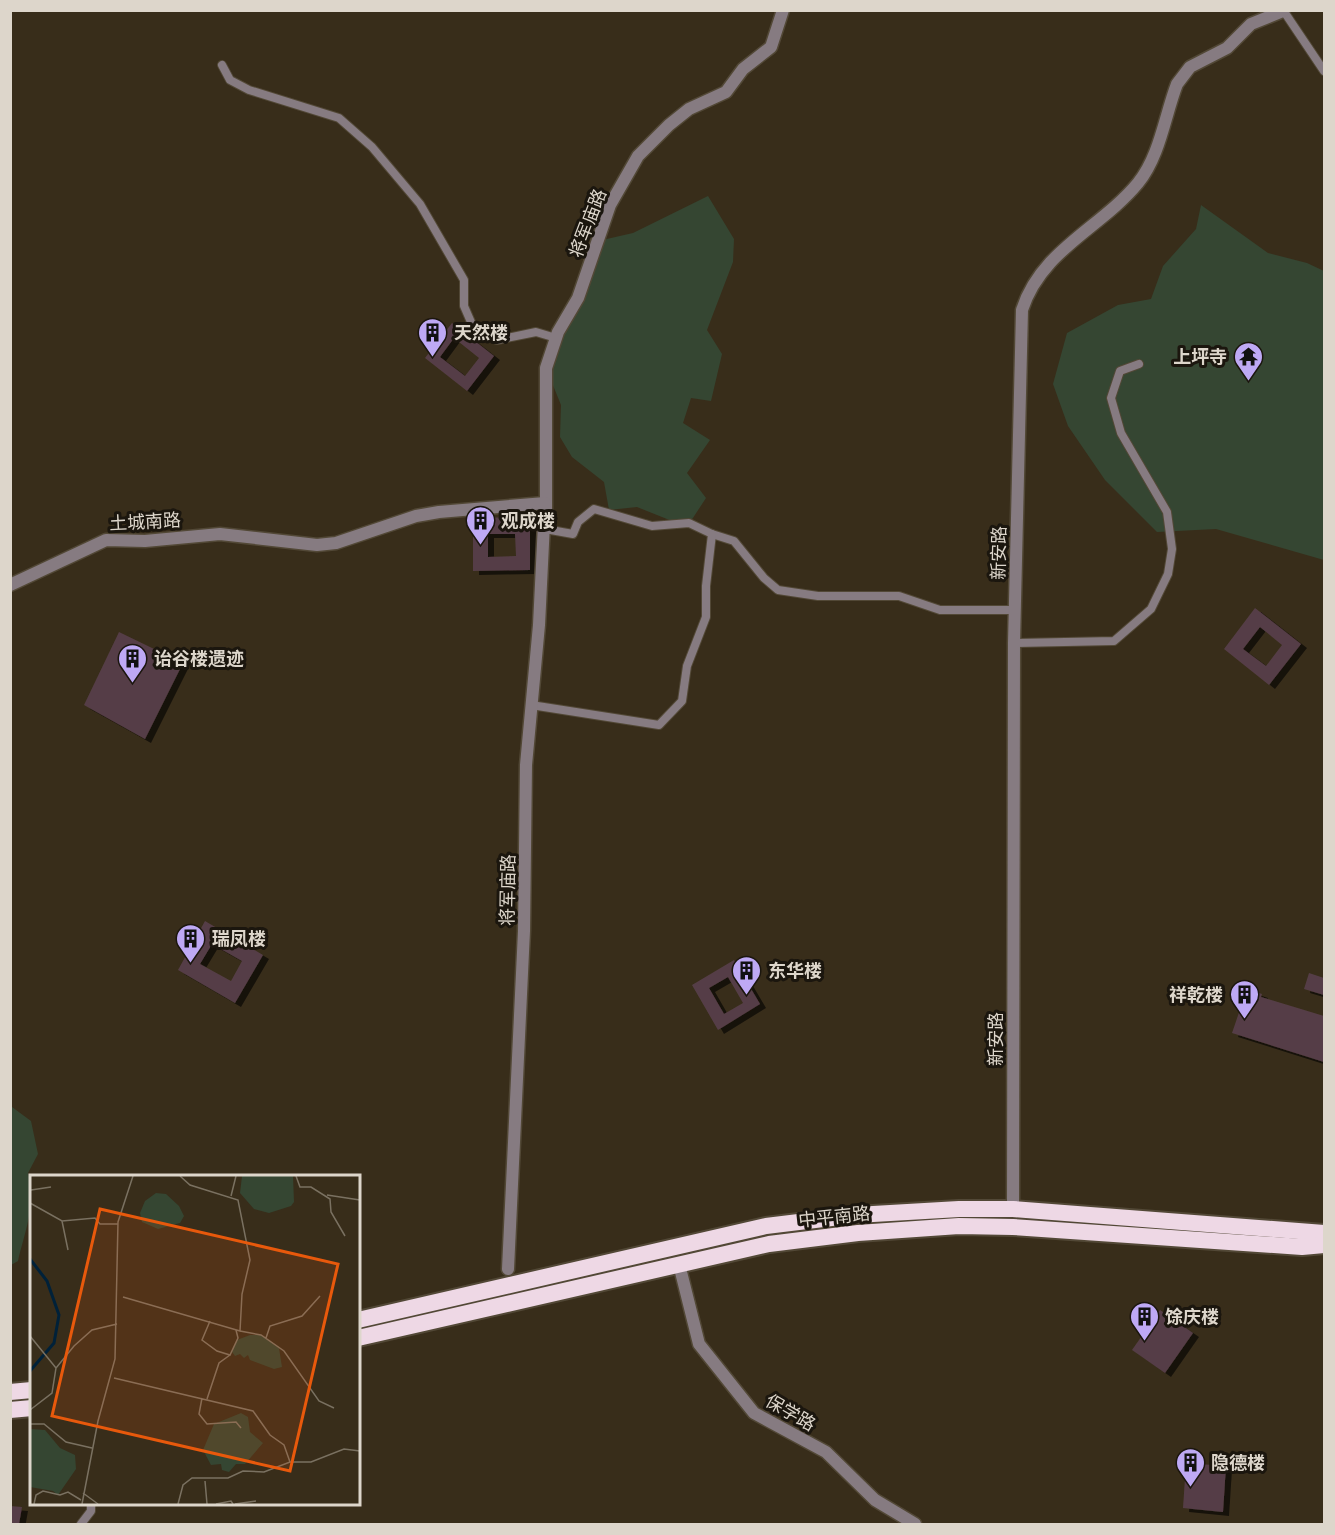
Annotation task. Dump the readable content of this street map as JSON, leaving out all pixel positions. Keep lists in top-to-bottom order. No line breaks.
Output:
{"streets":{"highway":["中平南路"],"street":["将军庙路","土城南路","新安路","保学路"]},"crossings":[["将军庙路","土城南路"],["中平南路","保学路"]],"places":{"building":["天然楼","观成楼","诒谷楼遗迹","瑞凤楼","东华楼","祥乾楼","馀庆楼","隐德楼"],"temple":["上坪寺"]}}
